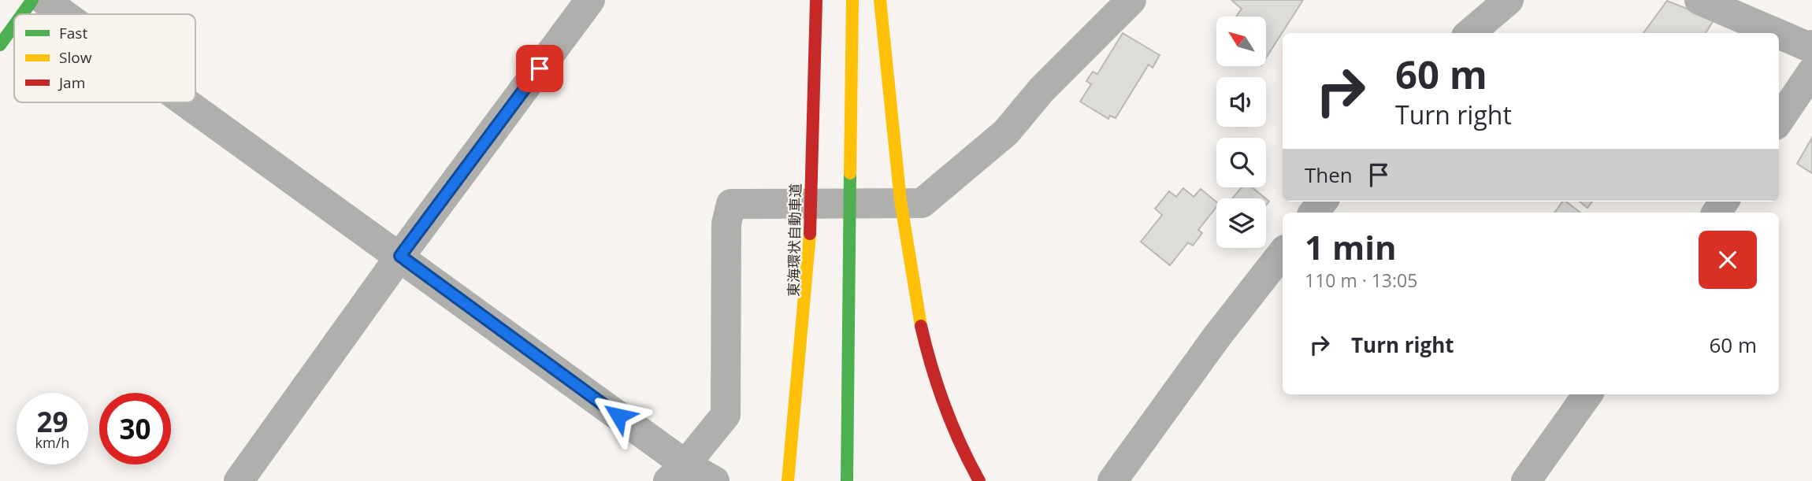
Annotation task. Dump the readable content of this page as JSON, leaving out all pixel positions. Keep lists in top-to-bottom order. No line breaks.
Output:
{"streets":{"main road":["東海環状自動車道"]},"legend":["Fast","Slow","Jam"],"north":"top left","page":{"turn":["60 m","Turn right"],"then":"Then","heading":["1 min","110 m · 13:05"],"list":[{"name":"Turn right","value":"60 m"}],"speed":"29 km/h","limit":"30"}}
